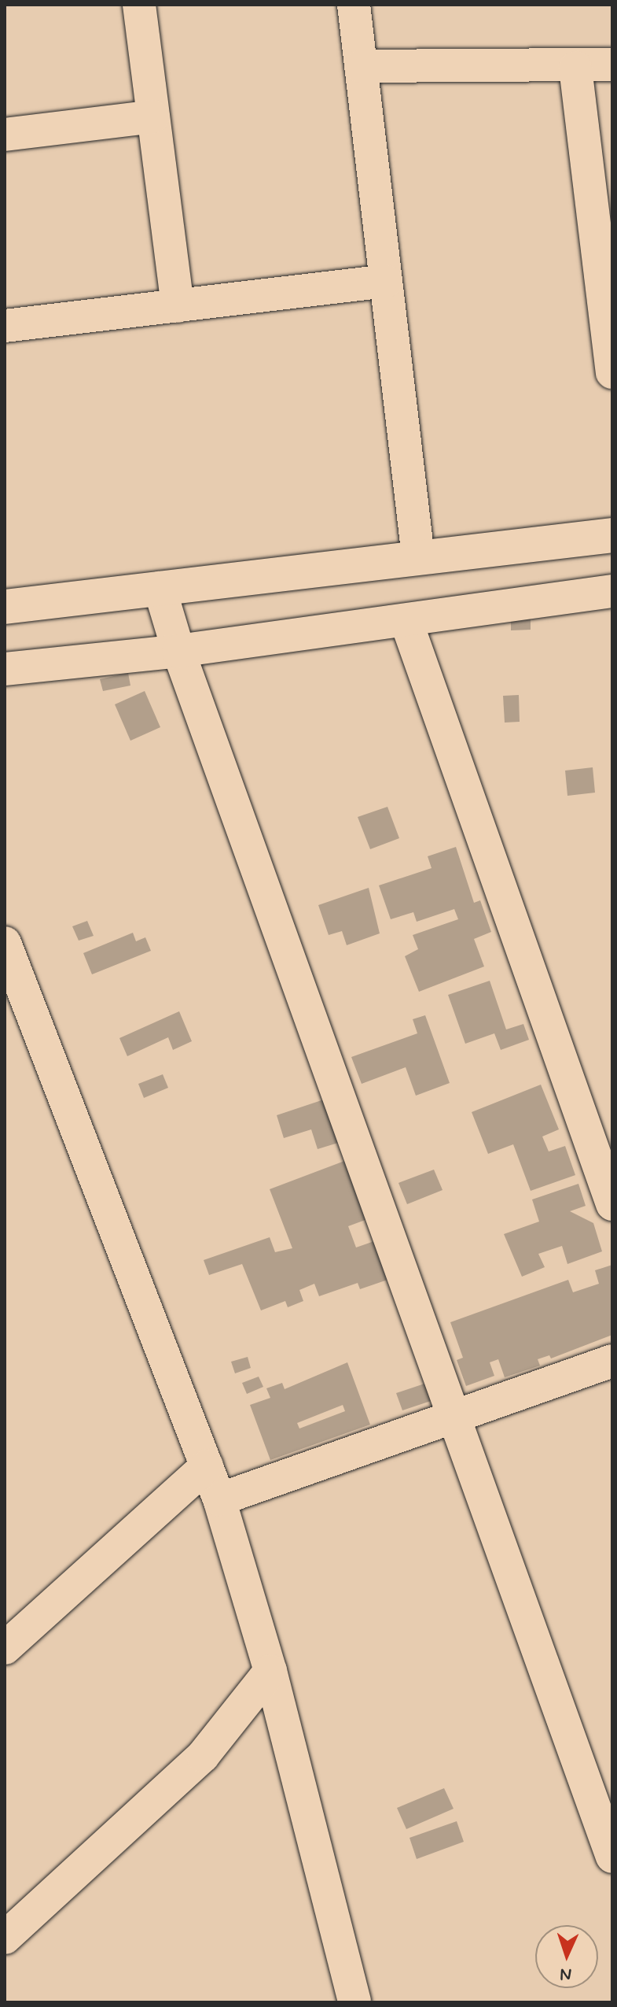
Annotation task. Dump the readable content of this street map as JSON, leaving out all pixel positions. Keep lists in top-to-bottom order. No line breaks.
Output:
{"north":"bottom"}
